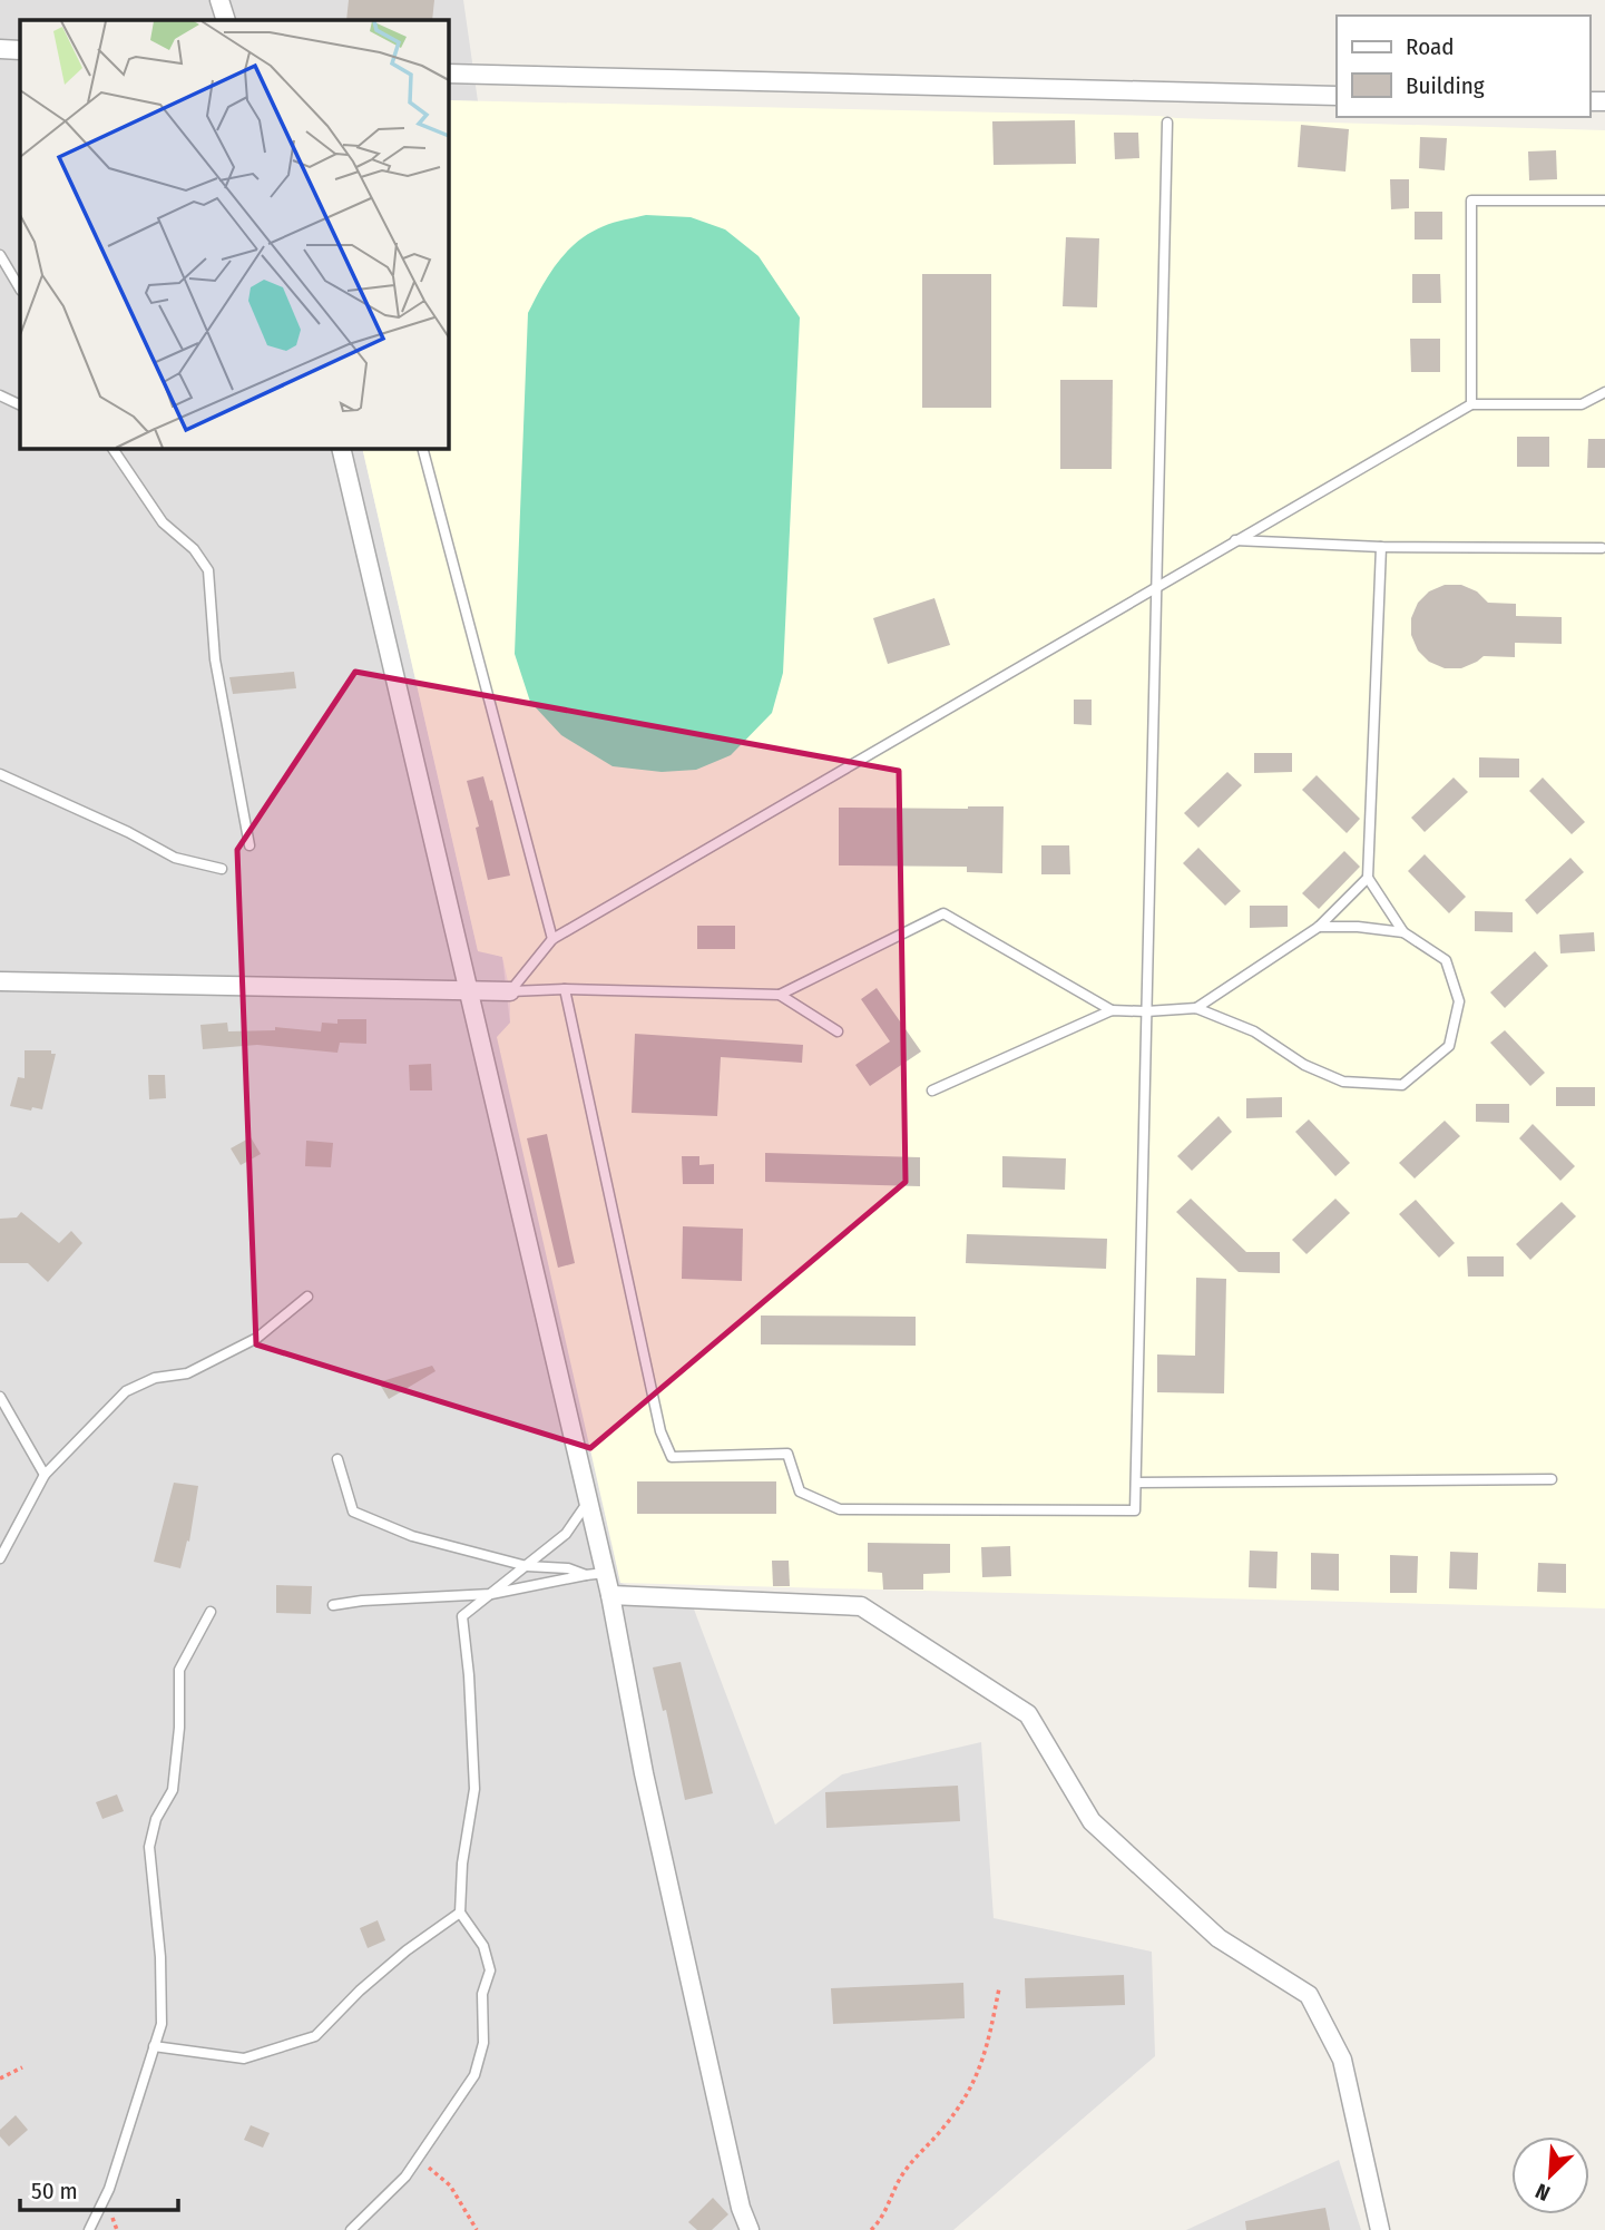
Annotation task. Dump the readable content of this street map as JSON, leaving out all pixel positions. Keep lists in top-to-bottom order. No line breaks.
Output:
{"legend":["Road","Building"],"scale_bar":"50 m","north":"bottom left"}
